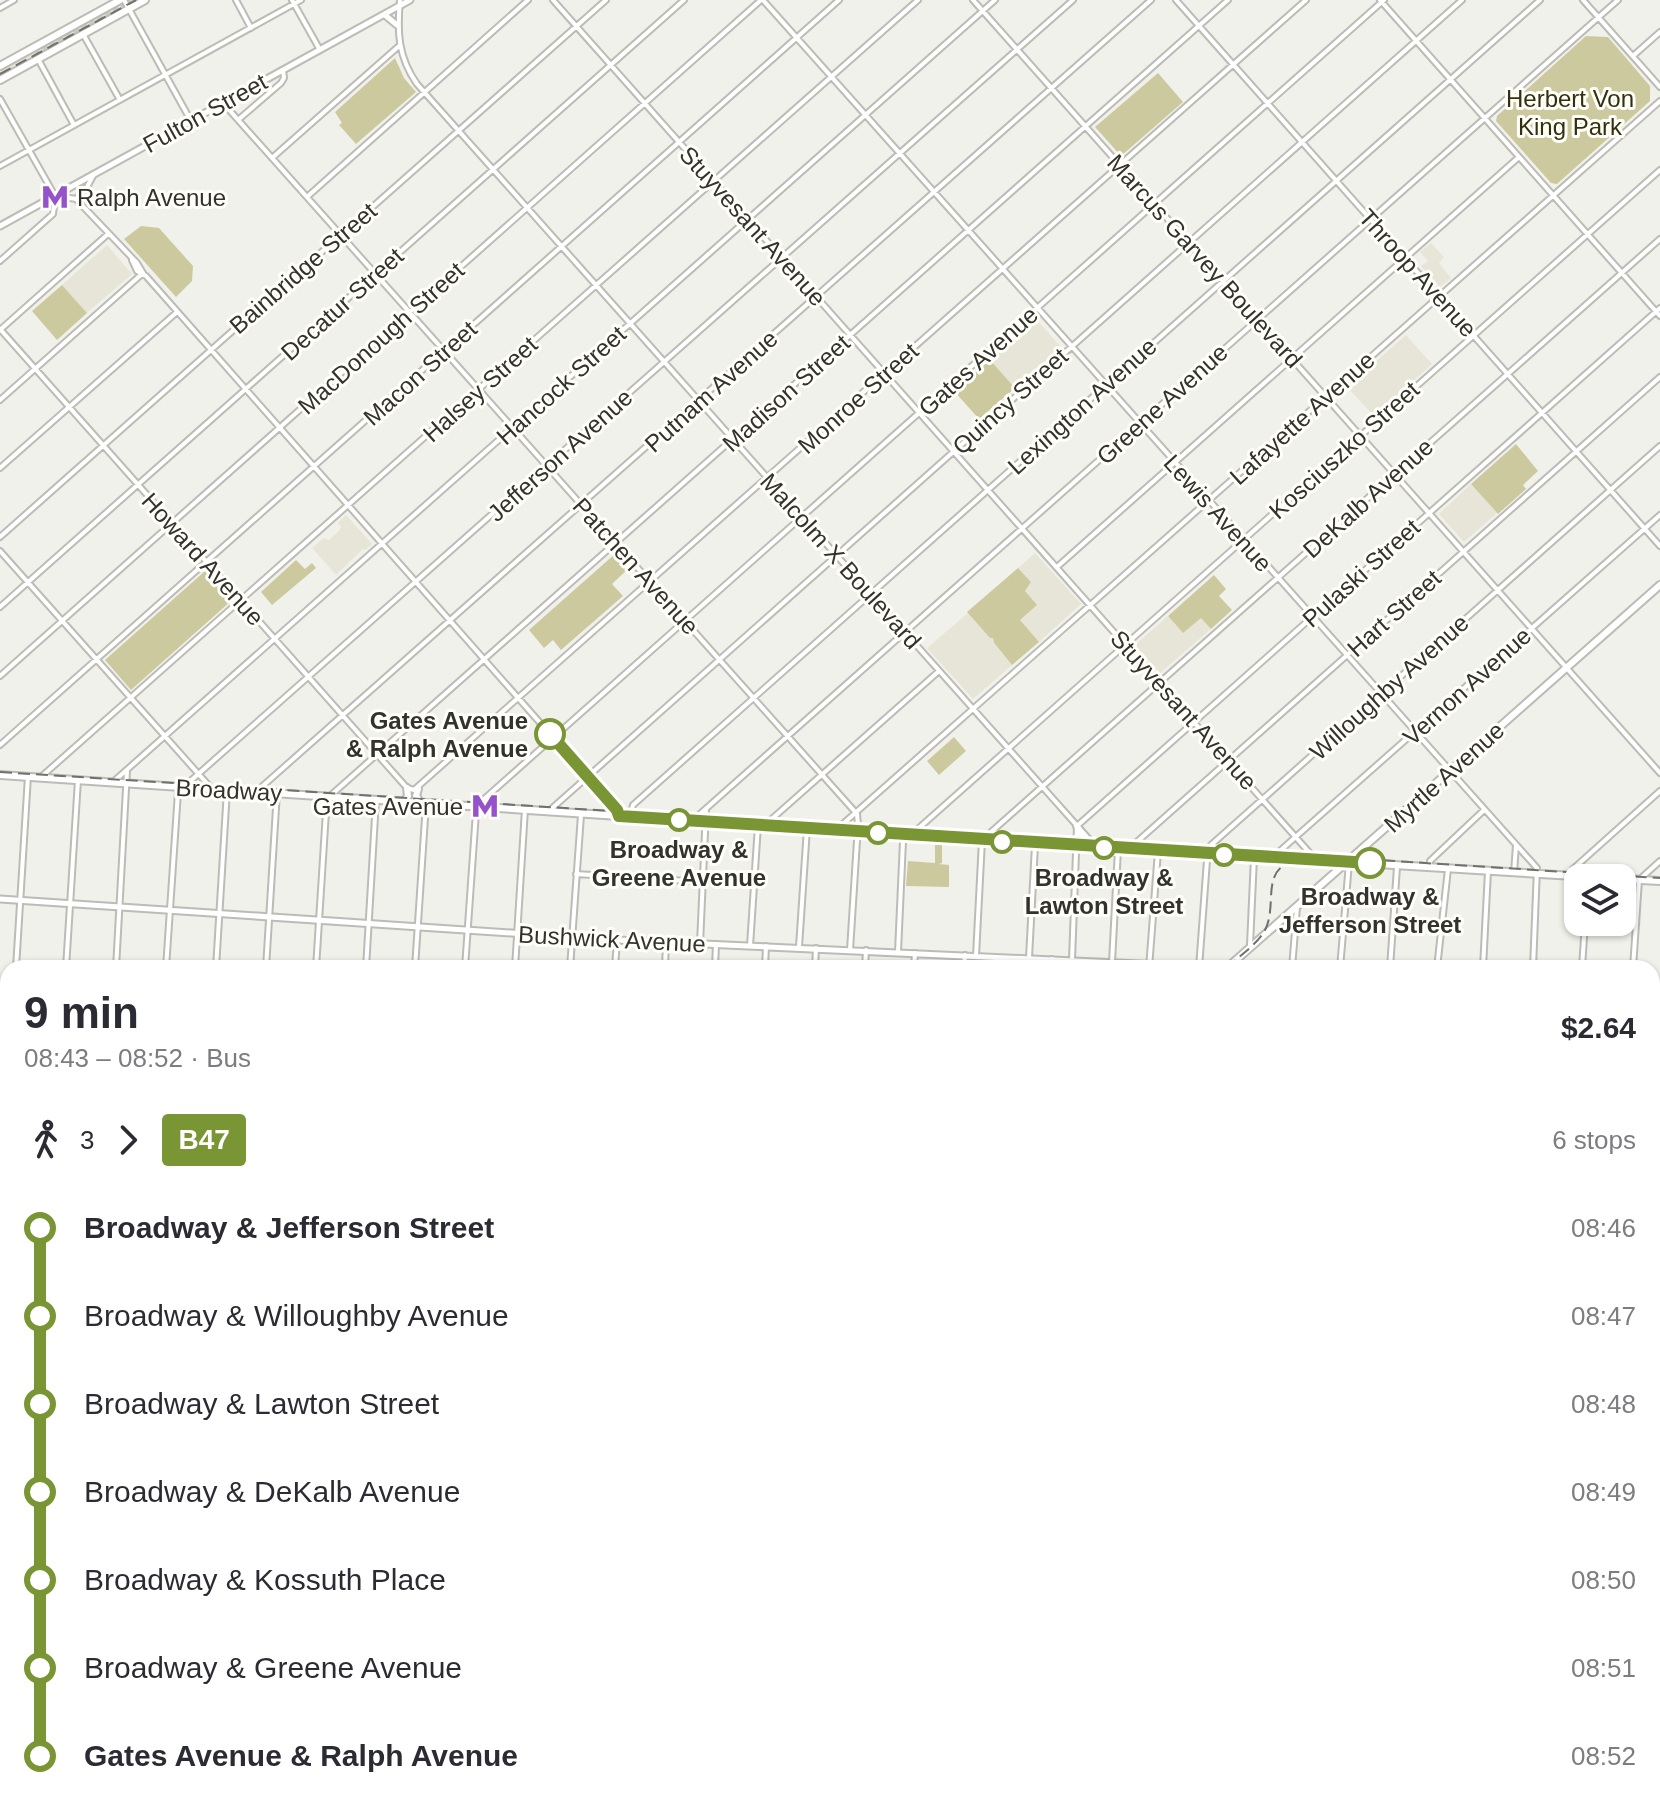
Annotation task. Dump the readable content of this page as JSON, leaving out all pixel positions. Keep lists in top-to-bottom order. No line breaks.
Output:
{"streets":{"main road":["Fulton Street","Myrtle Avenue","Broadway","Bushwick Avenue"],"street":["Stuyvesant Avenue","Marcus Garvey Boulevard","Bainbridge Street","Throop Avenue","Decatur Street","MacDonough Street","Gates Avenue","Macon Street","Hancock Street","Halsey Street","Putnam Avenue","Madison Street","Monroe Street","Quincy Street","Greene Avenue","Lexington Avenue","Lafayette Avenue","Kosciuszko Street","Jefferson Avenue","DeKalb Avenue","Lewis Avenue","Howard Avenue","Malcolm X Boulevard","Patchen Avenue","Pulaski Street","Hart Street","Vernon Avenue","Willoughby Avenue"]},"crossings":[["Fulton Street","Malcolm X Boulevard"],["Fulton Street","Patchen Avenue"],["Stuyvesant Avenue","Bainbridge Street"],["Stuyvesant Avenue","Decatur Street"],["Stuyvesant Avenue","MacDonough Street"],["Stuyvesant Avenue","Gates Avenue"],["Stuyvesant Avenue","Macon Street"],["Stuyvesant Avenue","Hancock Street"],["Stuyvesant Avenue","Halsey Street"],["Stuyvesant Avenue","Putnam Avenue"],["Stuyvesant Avenue","Madison Street"],["Stuyvesant Avenue","Monroe Street"],["Stuyvesant Avenue","Quincy Street"],["Stuyvesant Avenue","Greene Avenue"],["Stuyvesant Avenue","Lexington Avenue"],["Stuyvesant Avenue","Lafayette Avenue"],["Stuyvesant Avenue","Kosciuszko Street"],["Stuyvesant Avenue","Jefferson Avenue"],["Stuyvesant Avenue","DeKalb Avenue"],["Stuyvesant Avenue","Pulaski Street"],["Stuyvesant Avenue","Hart Street"],["Stuyvesant Avenue","Vernon Avenue"],["Stuyvesant Avenue","Willoughby Avenue"],["Stuyvesant Avenue","Broadway"],["Marcus Garvey Boulevard","Gates Avenue"],["Marcus Garvey Boulevard","Hancock Street"],["Marcus Garvey Boulevard","Putnam Avenue"],["Marcus Garvey Boulevard","Madison Street"],["Marcus Garvey Boulevard","Monroe Street"],["Marcus Garvey Boulevard","Quincy Street"],["Marcus Garvey Boulevard","Greene Avenue"],["Marcus Garvey Boulevard","Lexington Avenue"],["Marcus Garvey Boulevard","Lafayette Avenue"],["Marcus Garvey Boulevard","Kosciuszko Street"],["Marcus Garvey Boulevard","Jefferson Avenue"],["Marcus Garvey Boulevard","DeKalb Avenue"],["Marcus Garvey Boulevard","Pulaski Street"],["Marcus Garvey Boulevard","Hart Street"],["Marcus Garvey Boulevard","Vernon Avenue"],["Marcus Garvey Boulevard","Willoughby Avenue"],["Marcus Garvey Boulevard","Myrtle Avenue"],["Bainbridge Street","Howard Avenue"],["Bainbridge Street","Malcolm X Boulevard"],["Bainbridge Street","Patchen Avenue"],["Throop Avenue","Gates Avenue"],["Throop Avenue","Madison Street"],["Throop Avenue","Monroe Street"],["Throop Avenue","Quincy Street"],["Throop Avenue","Greene Avenue"],["Throop Avenue","Lexington Avenue"],["Throop Avenue","Lafayette Avenue"],["Throop Avenue","Kosciuszko Street"],["Throop Avenue","DeKalb Avenue"],["Throop Avenue","Pulaski Street"],["Throop Avenue","Hart Street"],["Throop Avenue","Vernon Avenue"],["Throop Avenue","Willoughby Avenue"],["Decatur Street","Howard Avenue"],["Decatur Street","Malcolm X Boulevard"],["Decatur Street","Patchen Avenue"],["MacDonough Street","Lewis Avenue"],["MacDonough Street","Howard Avenue"],["MacDonough Street","Malcolm X Boulevard"],["MacDonough Street","Patchen Avenue"],["Gates Avenue","Lewis Avenue"],["Gates Avenue","Malcolm X Boulevard"],["Gates Avenue","Patchen Avenue"],["Gates Avenue","Broadway"],["Macon Street","Lewis Avenue"],["Macon Street","Howard Avenue"],["Macon Street","Malcolm X Boulevard"],["Macon Street","Patchen Avenue"],["Hancock Street","Lewis Avenue"],["Hancock Street","Howard Avenue"],["Hancock Street","Malcolm X Boulevard"],["Hancock Street","Patchen Avenue"],["Hancock Street","Broadway"],["Halsey Street","Lewis Avenue"],["Halsey Street","Howard Avenue"],["Halsey Street","Malcolm X Boulevard"],["Halsey Street","Patchen Avenue"],["Halsey Street","Broadway"],["Putnam Avenue","Lewis Avenue"],["Putnam Avenue","Howard Avenue"],["Putnam Avenue","Malcolm X Boulevard"],["Putnam Avenue","Patchen Avenue"],["Putnam Avenue","Broadway"],["Madison Street","Lewis Avenue"],["Madison Street","Howard Avenue"],["Madison Street","Malcolm X Boulevard"],["Madison Street","Patchen Avenue"],["Madison Street","Broadway"],["Monroe Street","Lewis Avenue"],["Monroe Street","Malcolm X Boulevard"],["Monroe Street","Patchen Avenue"],["Quincy Street","Lewis Avenue"],["Quincy Street","Malcolm X Boulevard"],["Quincy Street","Patchen Avenue"],["Quincy Street","Broadway"],["Greene Avenue","Lewis Avenue"],["Greene Avenue","Malcolm X Boulevard"],["Greene Avenue","Patchen Avenue"],["Greene Avenue","Broadway"],["Lexington Avenue","Lewis Avenue"],["Lexington Avenue","Malcolm X Boulevard"],["Lexington Avenue","Patchen Avenue"],["Lexington Avenue","Broadway"],["Lafayette Avenue","Lewis Avenue"],["Lafayette Avenue","Malcolm X Boulevard"],["Lafayette Avenue","Patchen Avenue"],["Lafayette Avenue","Broadway"],["Kosciuszko Street","Lewis Avenue"],["Kosciuszko Street","Malcolm X Boulevard"],["Kosciuszko Street","Broadway"],["Jefferson Avenue","Lewis Avenue"],["Jefferson Avenue","Howard Avenue"],["Jefferson Avenue","Malcolm X Boulevard"],["Jefferson Avenue","Patchen Avenue"],["Jefferson Avenue","Broadway"],["DeKalb Avenue","Lewis Avenue"],["DeKalb Avenue","Malcolm X Boulevard"],["DeKalb Avenue","Broadway"],["Lewis Avenue","Pulaski Street"],["Lewis Avenue","Hart Street"],["Lewis Avenue","Vernon Avenue"],["Lewis Avenue","Willoughby Avenue"],["Lewis Avenue","Myrtle Avenue"],["Lewis Avenue","Broadway"],["Malcolm X Boulevard","Pulaski Street"],["Malcolm X Boulevard","Broadway"],["Hart Street","Broadway"],["Vernon Avenue","Broadway"],["Willoughby Avenue","Broadway"],["Myrtle Avenue","Broadway"]],"parks":["Herbert Von King Park"],"places":{"metro station":["Ralph Avenue","Gates Avenue"],"other":["Gates Avenue & Ralph Avenue","Broadway & Greene Avenue","Broadway & Lawton Street","Broadway & Jefferson Street"]},"lines":["bus line B47"],"page":{"heading":["9 min","08:43 – 08:52 · Bus","$2.64"],"legs":["3","B47","6 stops"],"list":[{"name":"Broadway & Jefferson Street","value":"08:46"},{"name":"Broadway & Willoughby Avenue","value":"08:47"},{"name":"Broadway & Lawton Street","value":"08:48"},{"name":"Broadway & DeKalb Avenue","value":"08:49"},{"name":"Broadway & Kossuth Place","value":"08:50"},{"name":"Broadway & Greene Avenue","value":"08:51"},{"name":"Gates Avenue & Ralph Avenue","value":"08:52"}]}}
